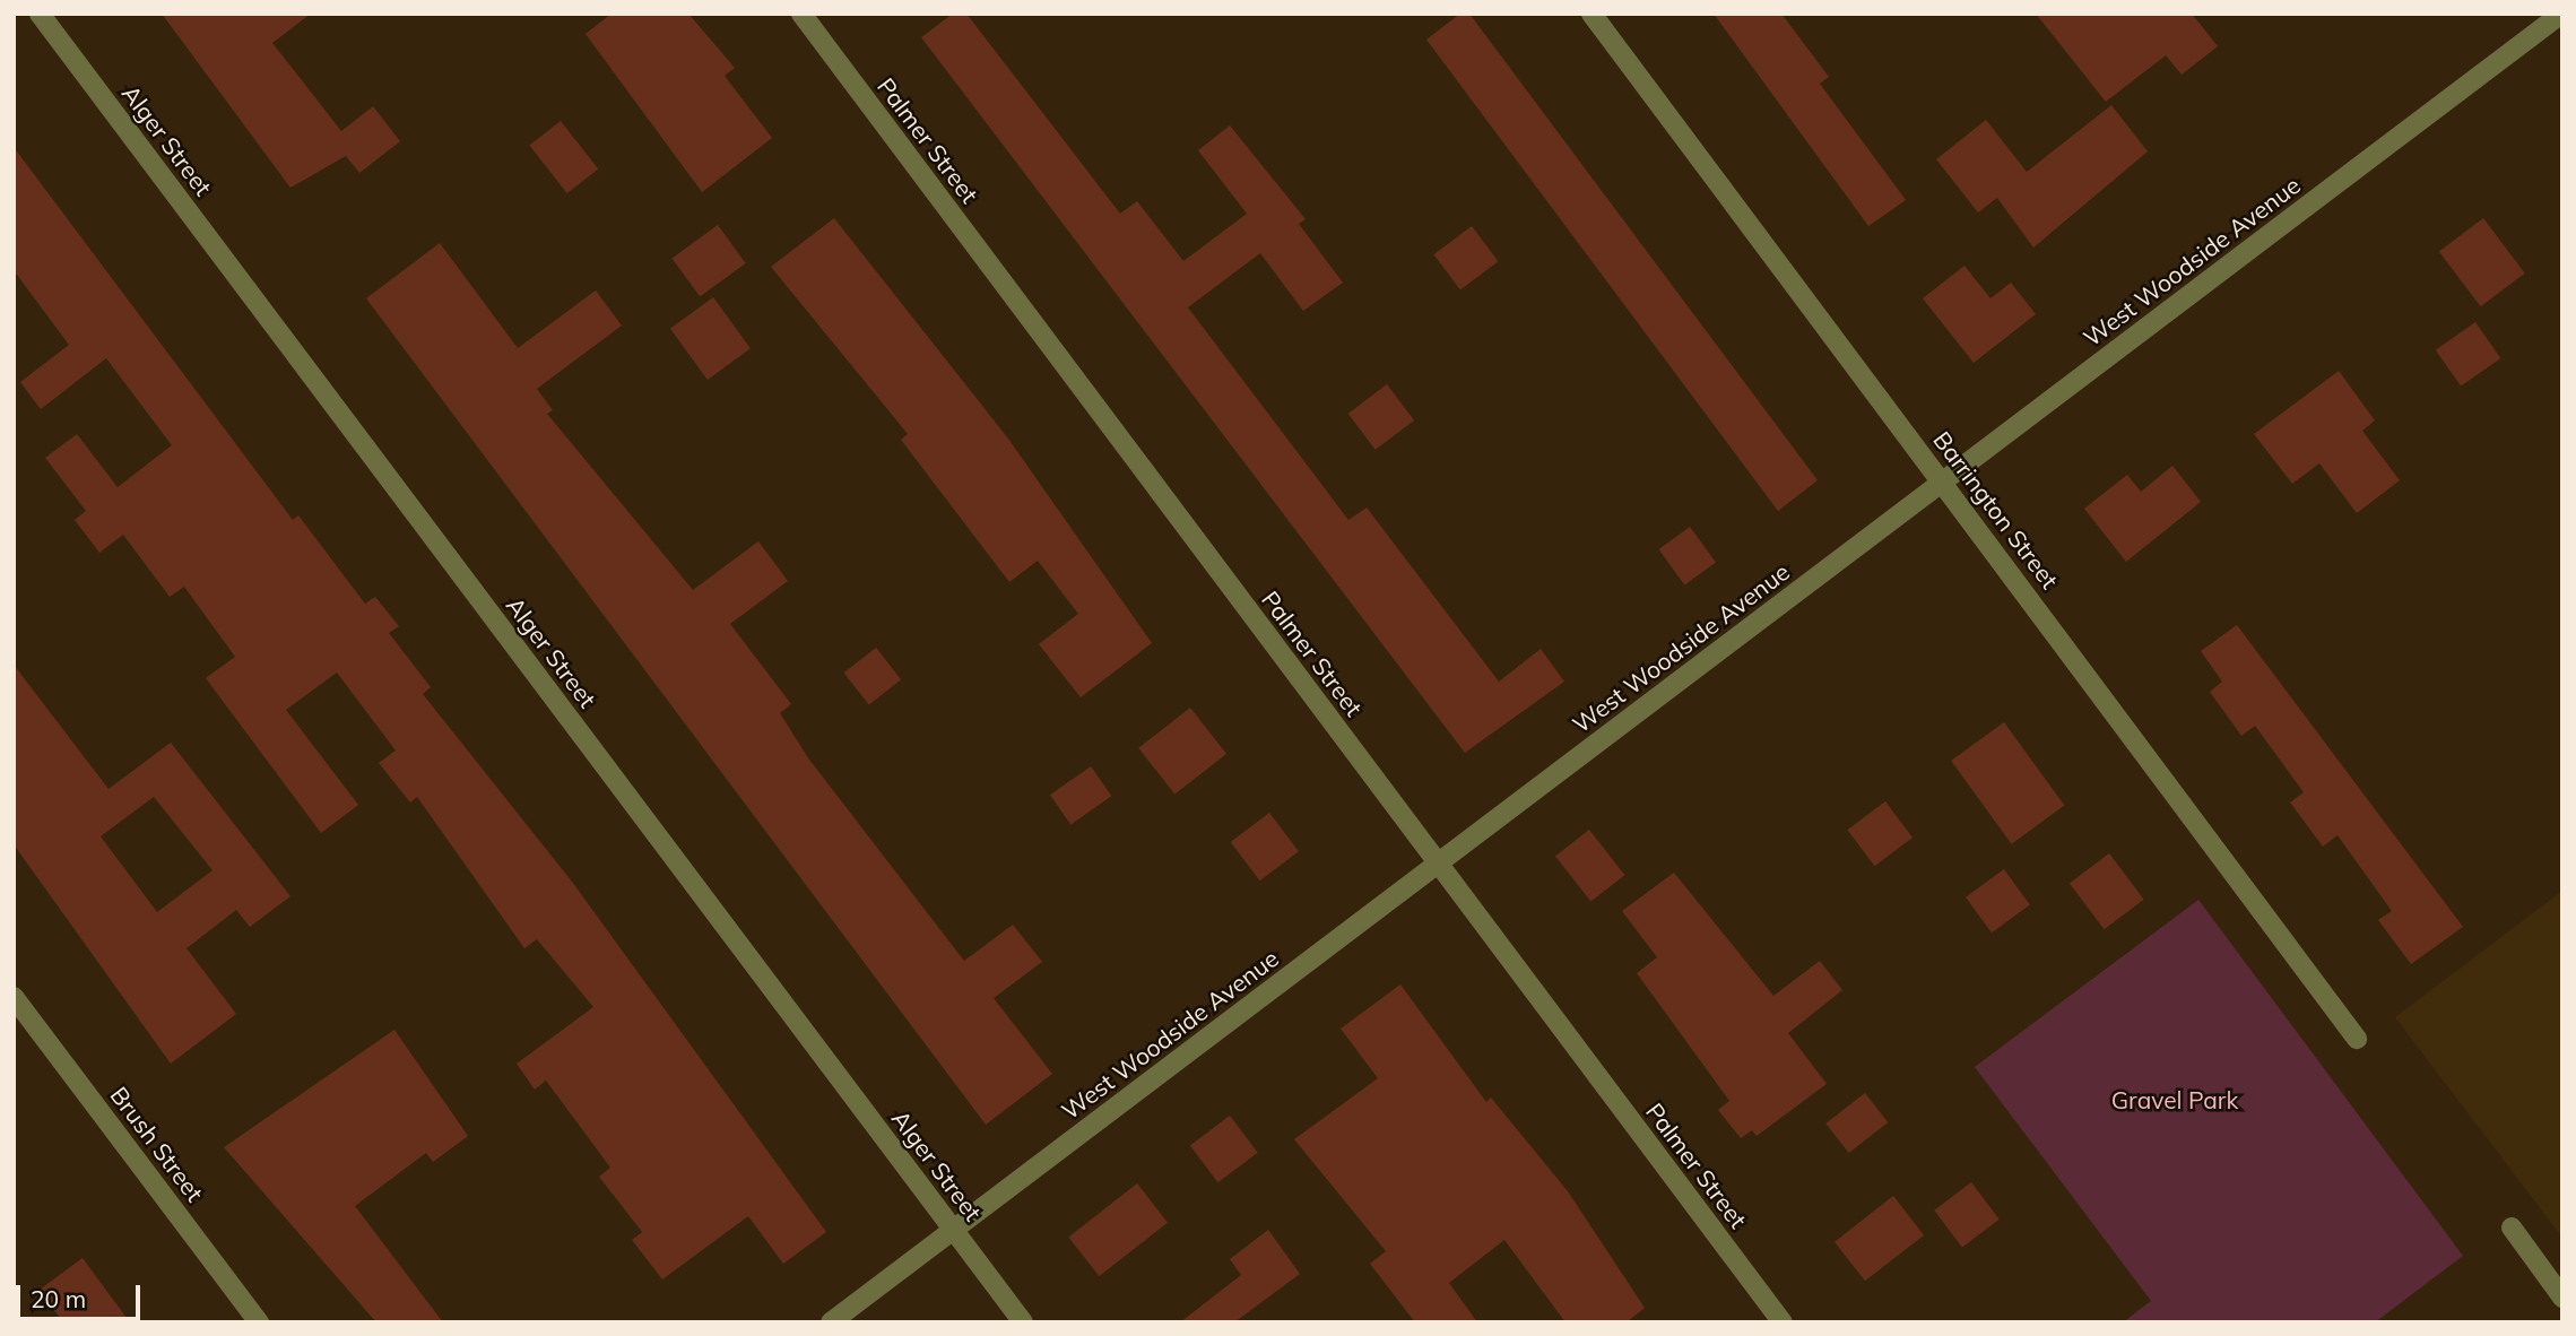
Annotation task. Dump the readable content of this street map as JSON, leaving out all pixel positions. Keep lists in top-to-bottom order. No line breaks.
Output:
{"streets":{"street":["Alger Street","Palmer Street","West Woodside Avenue","Barrington Street","Brush Street"]},"crossings":[["Alger Street","West Woodside Avenue"],["Palmer Street","West Woodside Avenue"],["West Woodside Avenue","Barrington Street"]],"parks":["Gravel Park"],"scale_bar":"20 m"}
